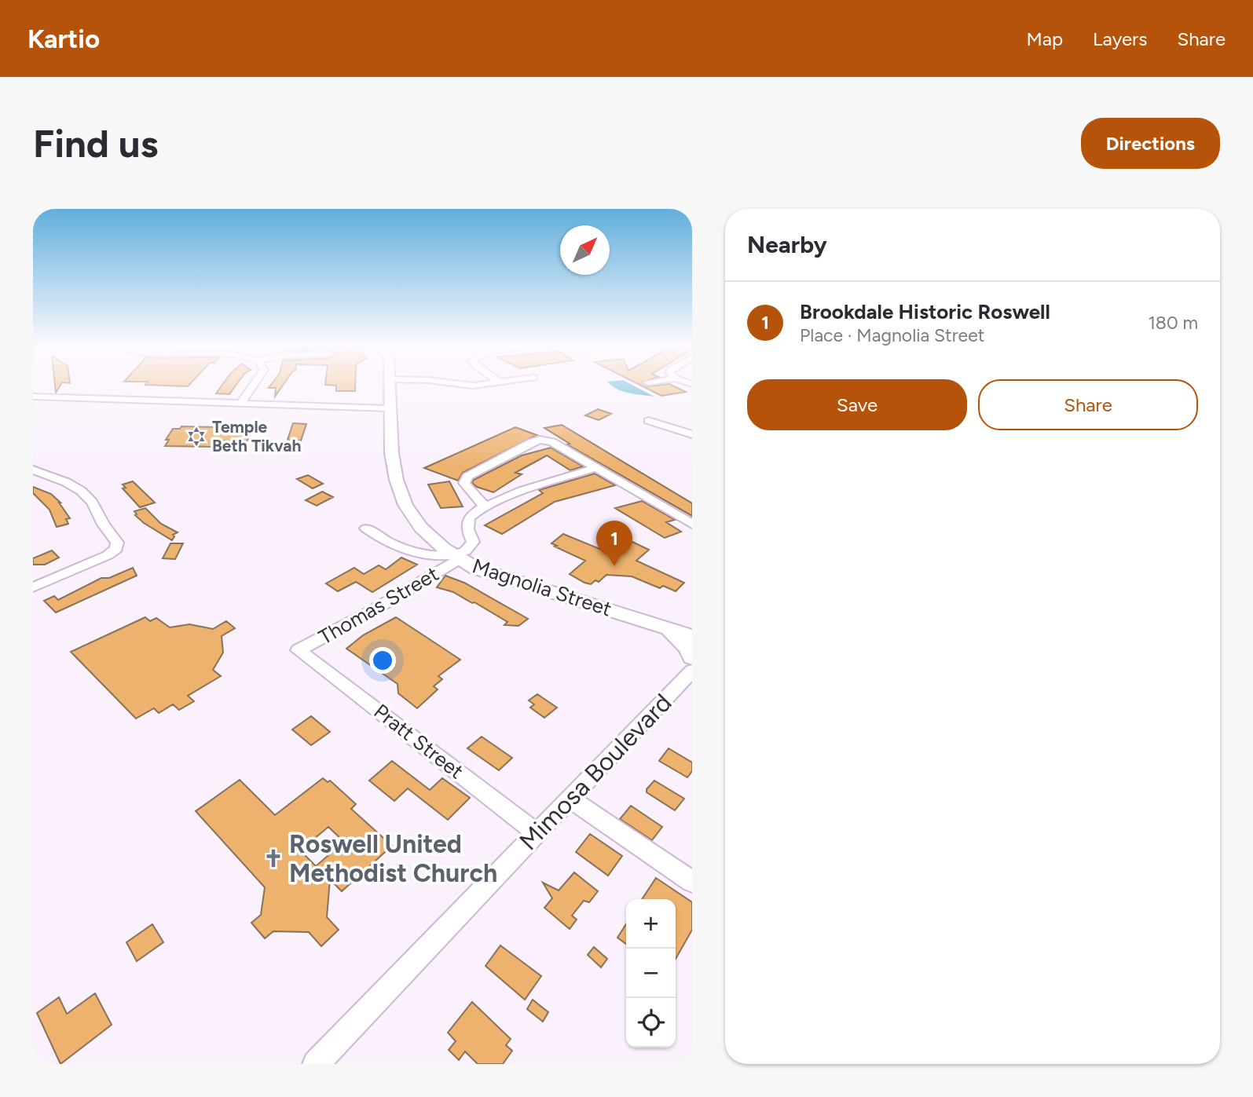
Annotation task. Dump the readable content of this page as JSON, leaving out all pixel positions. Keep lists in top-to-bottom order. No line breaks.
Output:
{"streets":{"main road":["Magnolia Street"],"street":["Thomas Street","Pratt Street","Mimosa Boulevard"]},"crossings":[["Magnolia Street","Thomas Street"],["Thomas Street","Pratt Street"],["Pratt Street","Mimosa Boulevard"]],"places":{"synagogue":["Temple Beth Tikvah"],"church":["Roswell United Methodist Church"]},"north":"top right","page":{"header":"Kartio","nav":["Map","Layers","Share"],"buttons":["Directions",["Save","Share"]],"title":"Find us","heading":"Nearby","list":[{"mark":"1","name":"Brookdale Historic Roswell","note":"Place · Magnolia Street","value":"180 m"}],"pins":"1","map_buttons":["+","−"]}}
